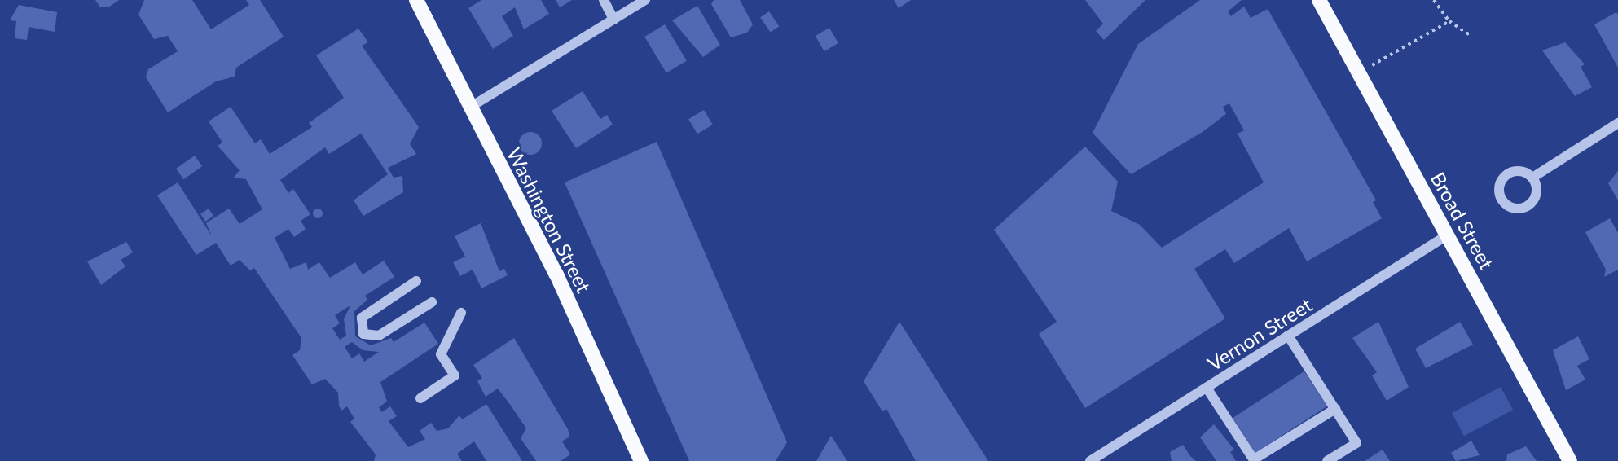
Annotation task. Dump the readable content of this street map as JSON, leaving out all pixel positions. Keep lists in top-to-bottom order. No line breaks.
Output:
{"streets":{"main road":["Washington Street","Broad Street"],"street":["Vernon Street"]},"crossings":[["Broad Street","Vernon Street"]]}
